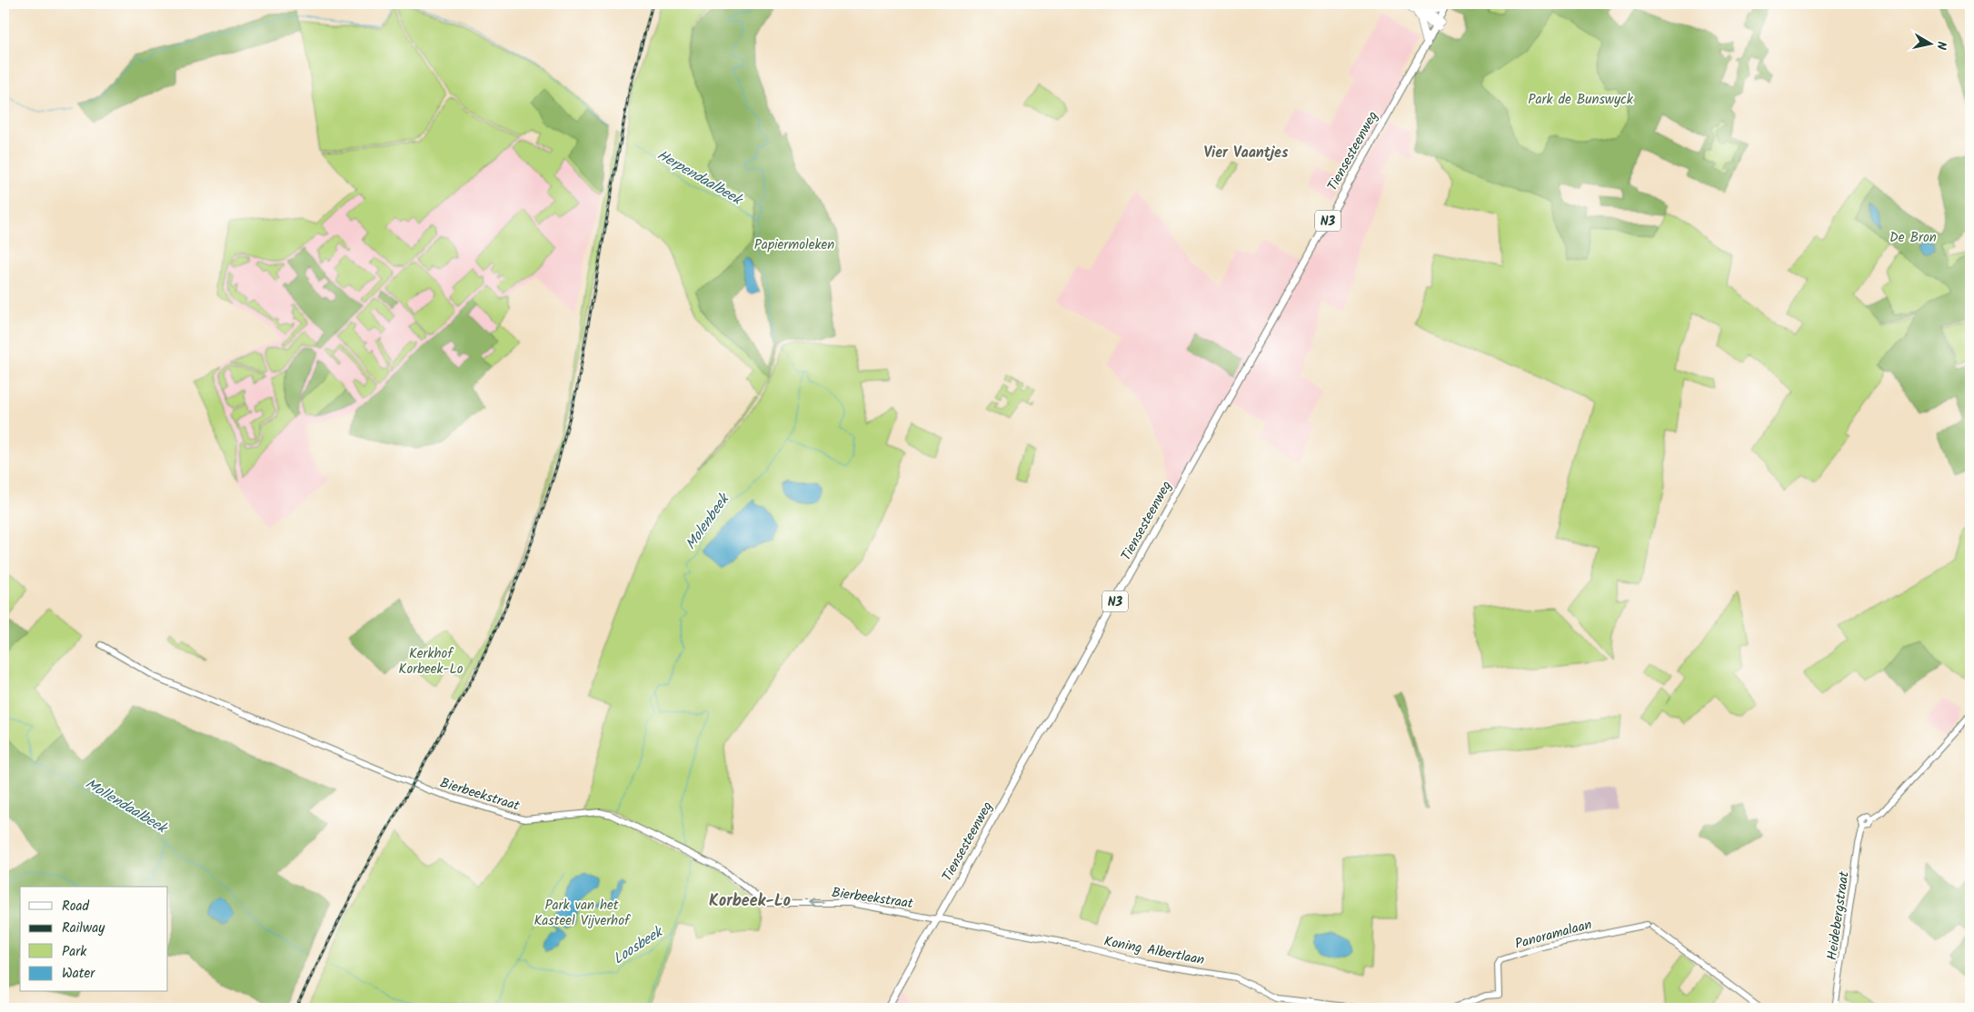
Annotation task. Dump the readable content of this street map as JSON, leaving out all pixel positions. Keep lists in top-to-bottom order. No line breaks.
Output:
{"streets":{"main road":["Tiensesteenweg","N3"],"street":["Bierbeekstraat","Heidebergstraat","Panoramalaan","Koning Albertlaan"]},"crossings":[["Tiensesteenweg","Bierbeekstraat"],["Tiensesteenweg","Koning Albertlaan"],["Bierbeekstraat","Koning Albertlaan"]],"one_way":["Bierbeekstraat"],"districts":["Vier Vaantjes","Korbeek-Lo"],"water":["Herpendaalbeek","Molenbeek","Mollendaalbeek","Loosbeek"],"parks":["Park de Bunswyck","De Bron","Papiermoleken","Kerkhof Korbeek-Lo","Park van het Kasteel Vijverhof"],"legend":["Road","Railway","Park","Water"],"north":"right"}
